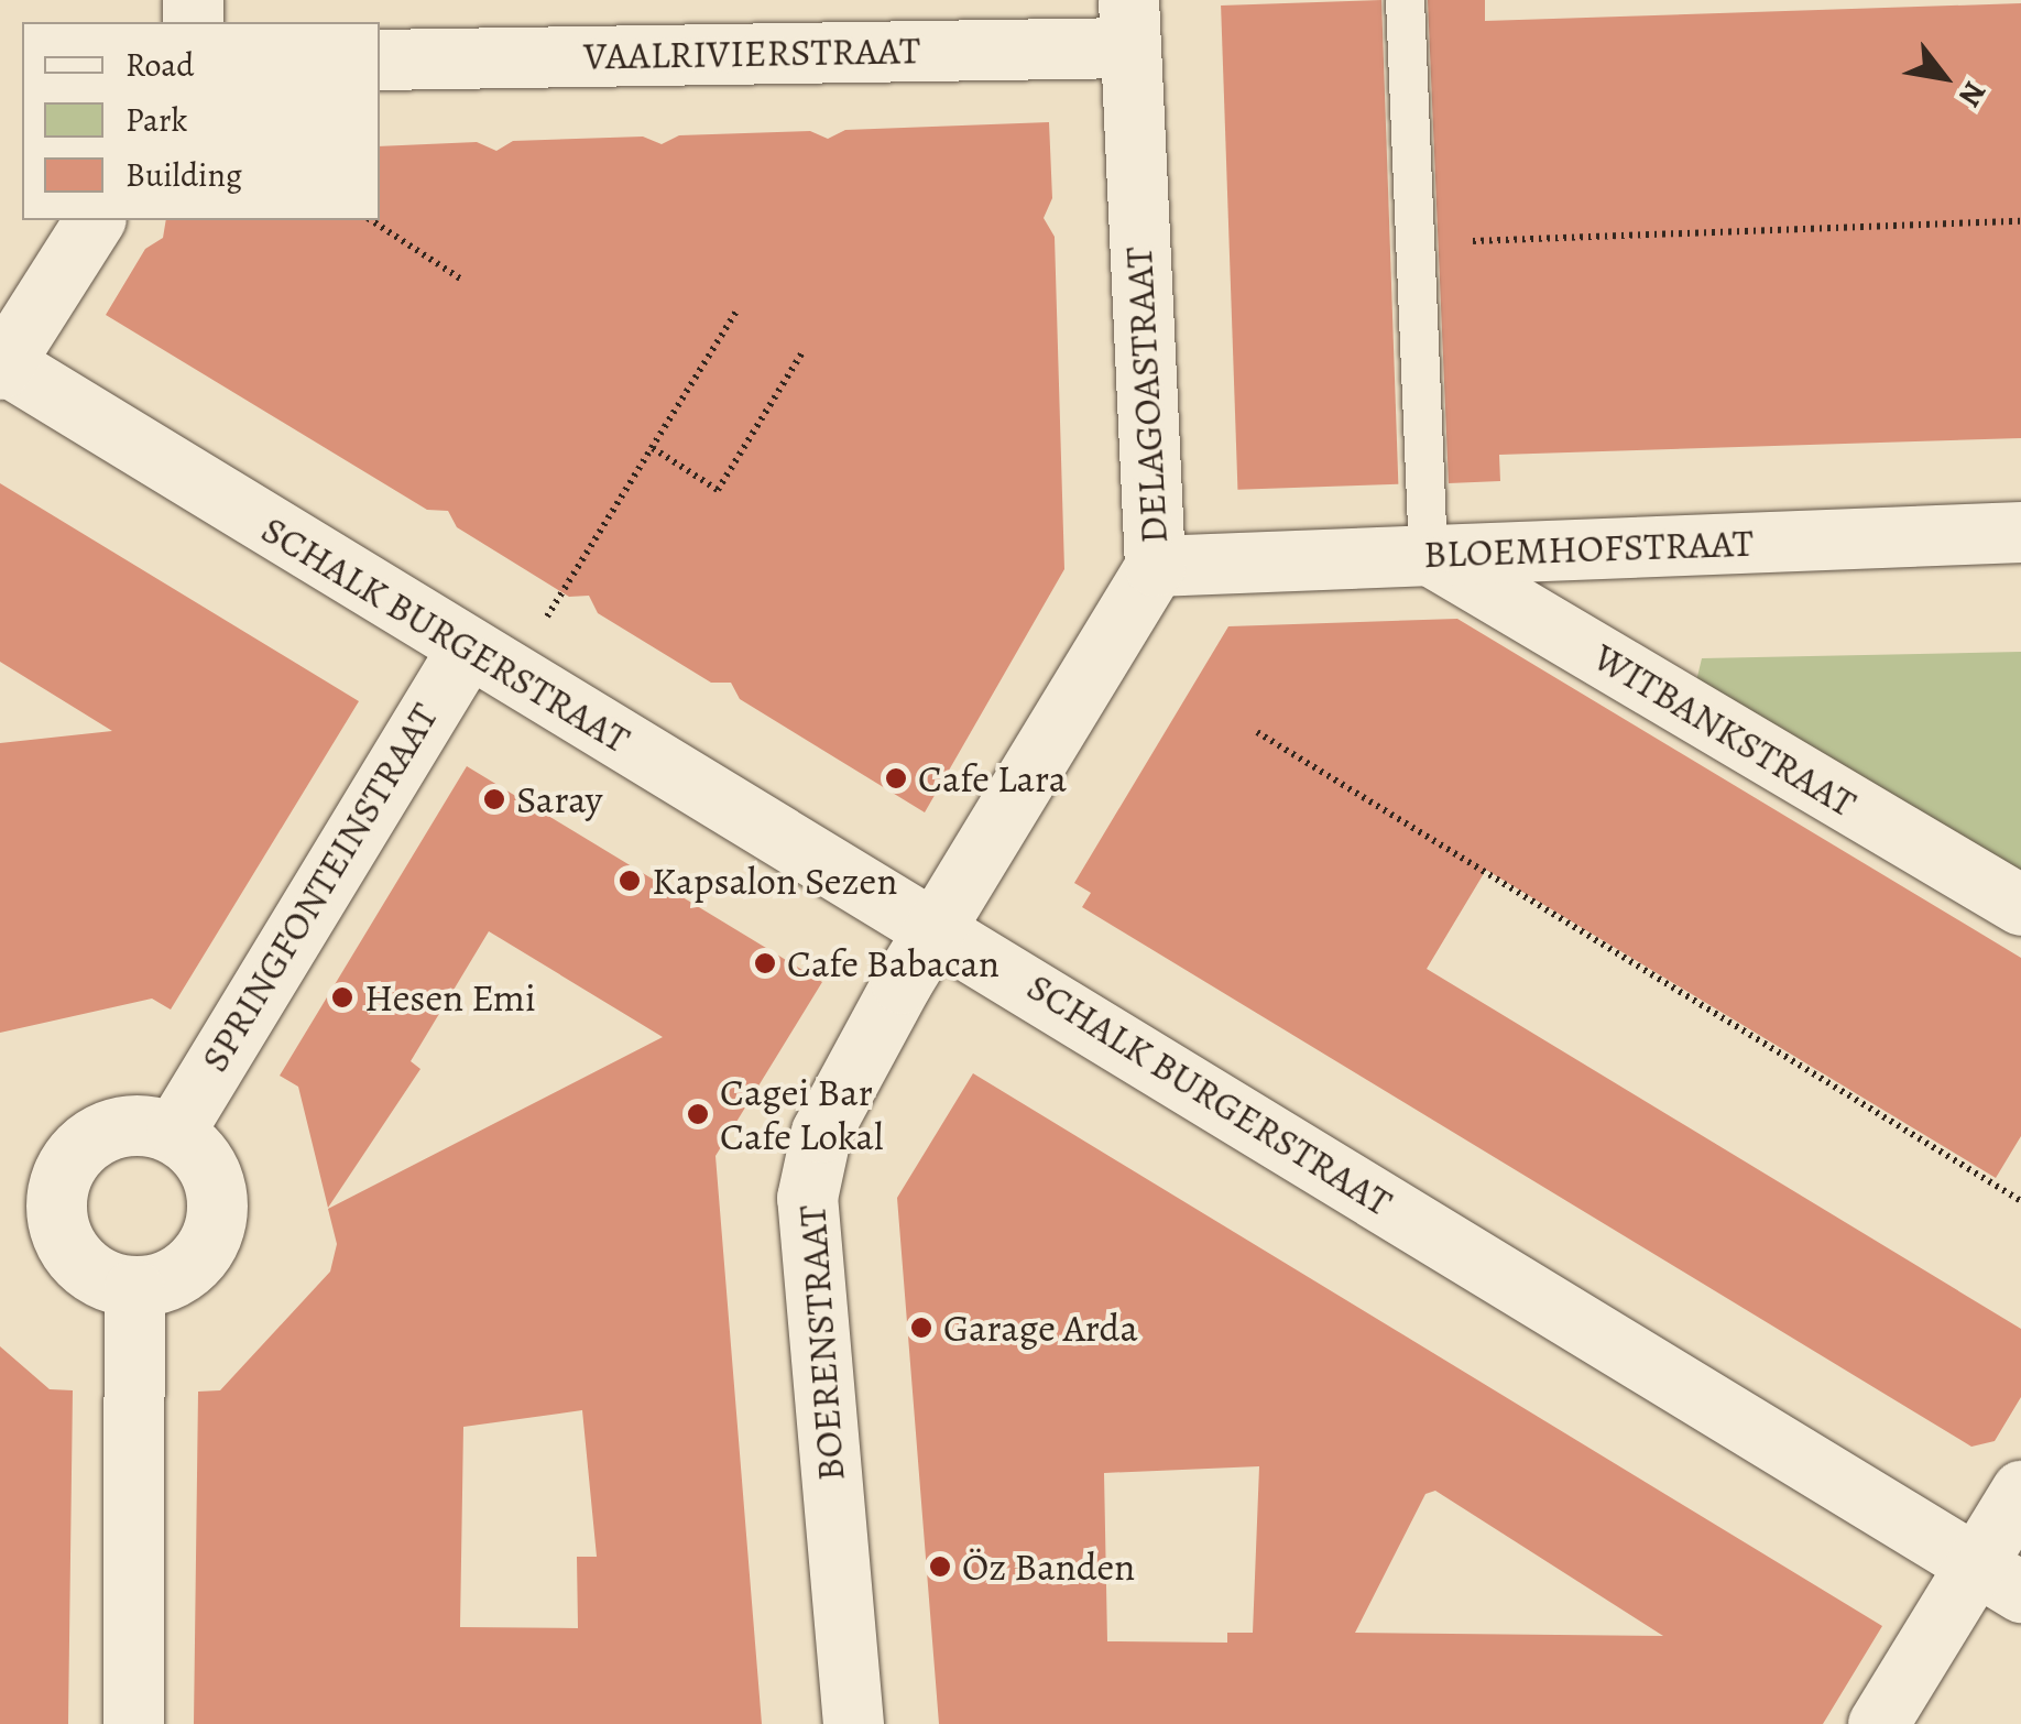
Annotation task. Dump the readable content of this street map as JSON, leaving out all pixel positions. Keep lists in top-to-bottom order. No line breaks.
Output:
{"streets":{"street":["VAALRIVIERSTRAAT","DELAGOASTRAAT","BLOEMHOFSTRAAT","SCHALK BURGERSTRAAT","WITBANKSTRAAT","SPRINGFONTEINSTRAAT","BOERENSTRAAT"]},"crossings":[["VAALRIVIERSTRAAT","DELAGOASTRAAT"],["DELAGOASTRAAT","BLOEMHOFSTRAAT"],["DELAGOASTRAAT","SCHALK BURGERSTRAAT"],["DELAGOASTRAAT","BOERENSTRAAT"],["BLOEMHOFSTRAAT","WITBANKSTRAAT"],["SCHALK BURGERSTRAAT","SPRINGFONTEINSTRAAT"],["SCHALK BURGERSTRAAT","BOERENSTRAAT"]],"places":["Cafe Lara","Saray","Kapsalon Sezen","Cafe Babacan","Hesen Emi","Cagei Bar Cafe Lokal","Garage Arda","Öz Banden"],"legend":["Road","Park","Building"],"north":"bottom right"}
